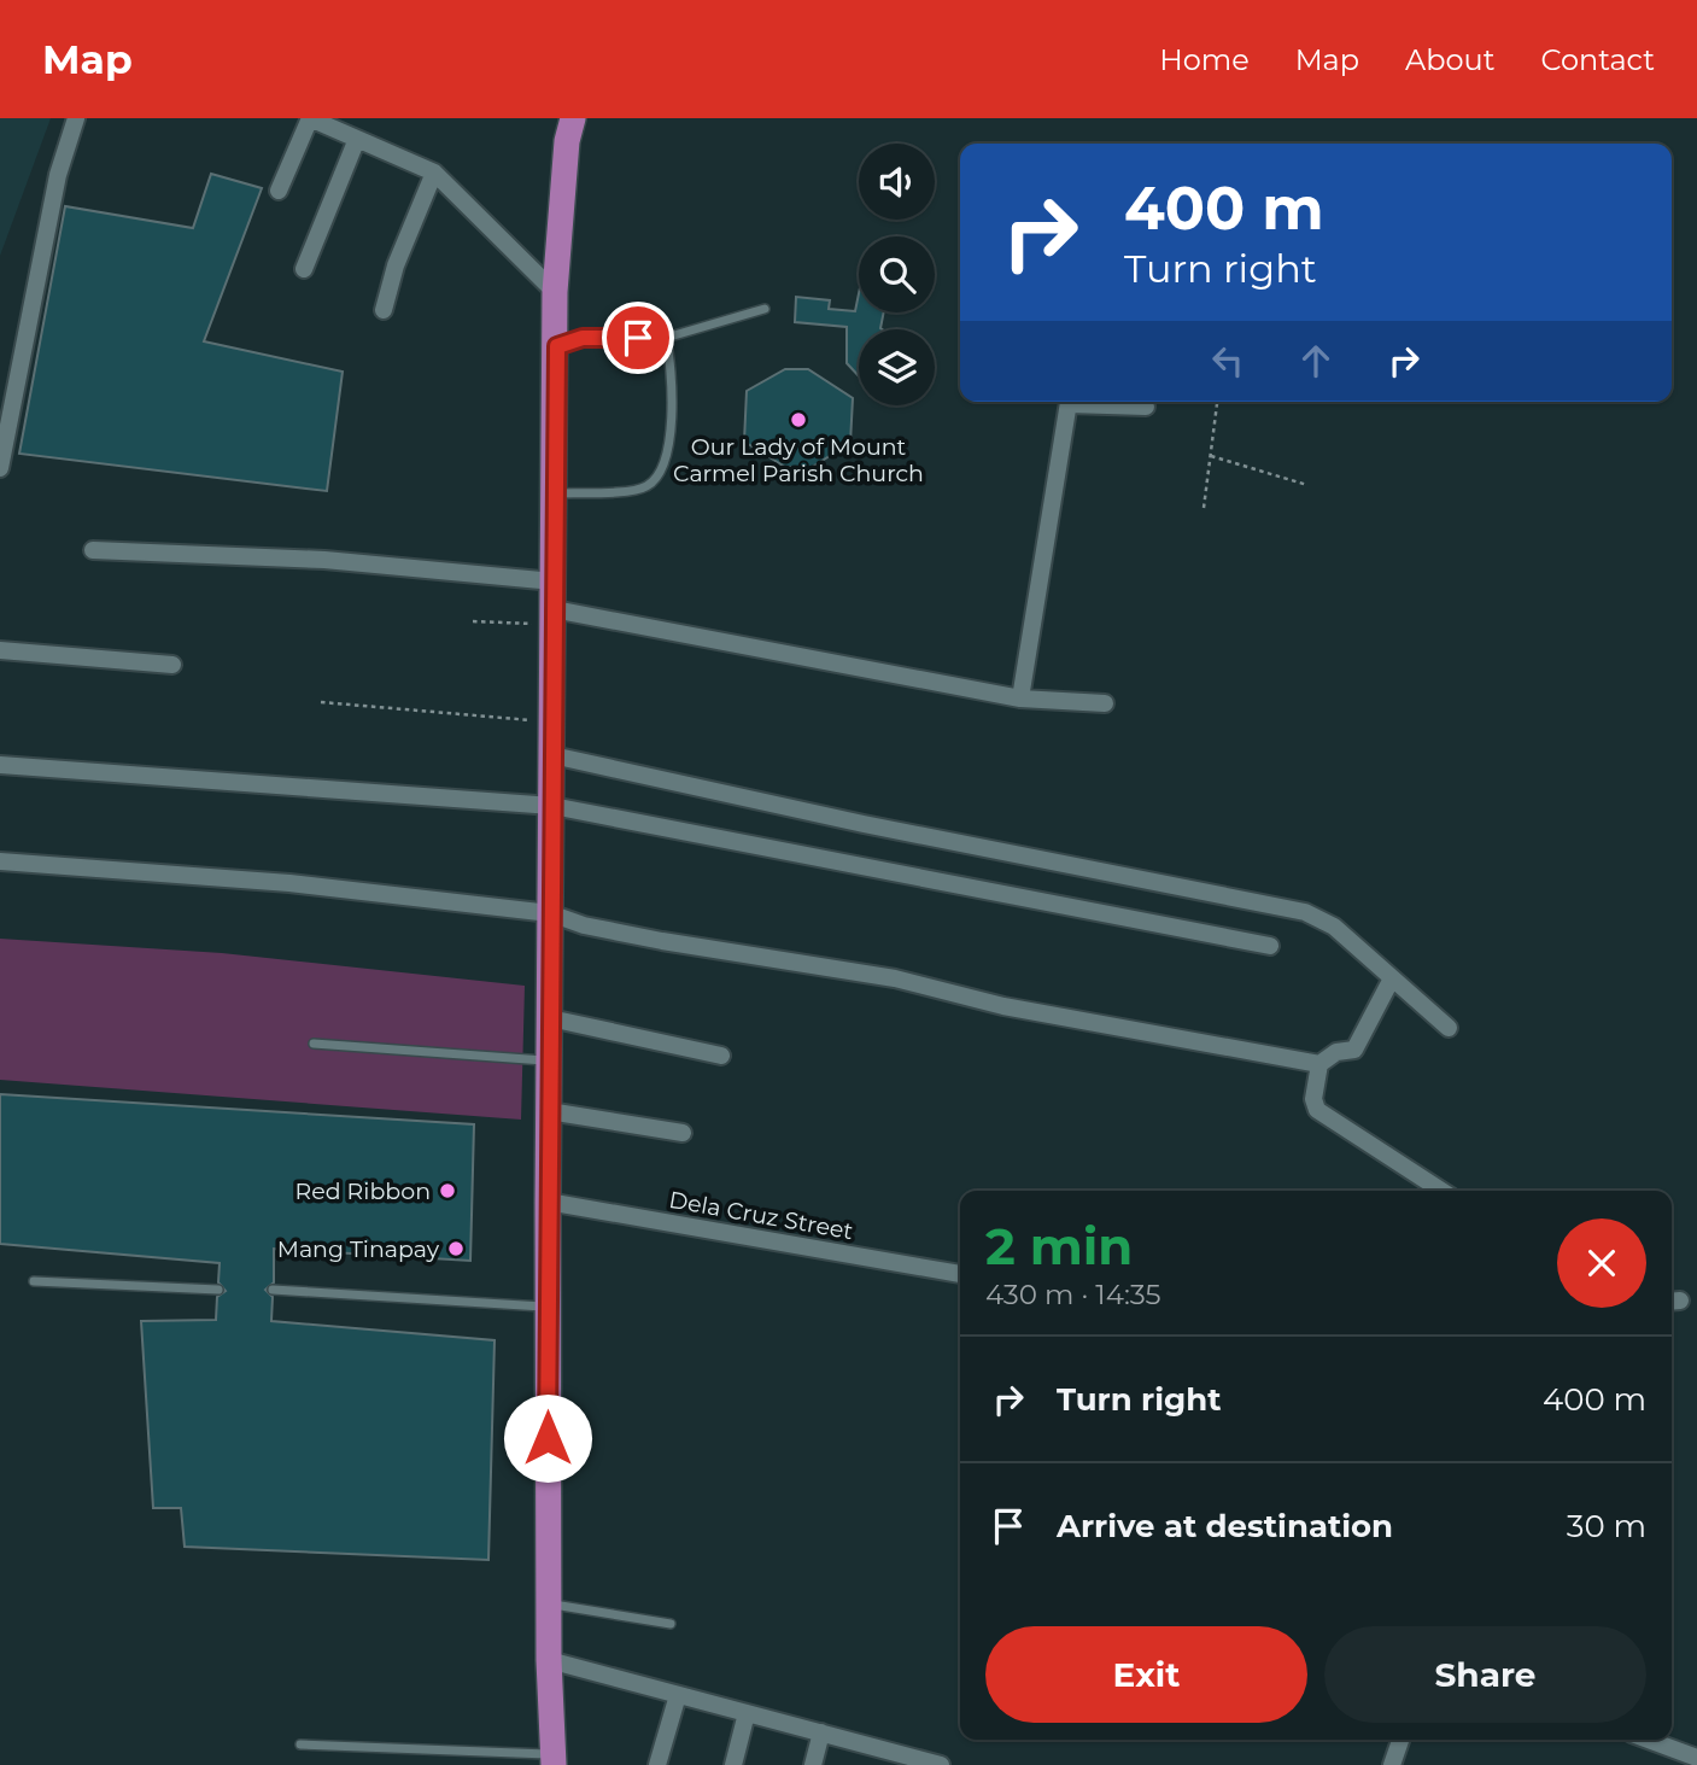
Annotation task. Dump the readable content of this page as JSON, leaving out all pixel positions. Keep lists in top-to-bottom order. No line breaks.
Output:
{"streets":{"street":["Dela Cruz Street"]},"places":["Our Lady of Mount Carmel Parish Church","Red Ribbon","Mang Tinapay"],"page":{"header":"Map","nav":["Home","Map","About","Contact"],"turn":["400 m","Turn right"],"heading":["2 min","430 m · 14:35"],"list":[{"name":"Turn right","value":"400 m"},{"name":"Arrive at destination","value":"30 m"}],"buttons":["Exit","Share"]}}
